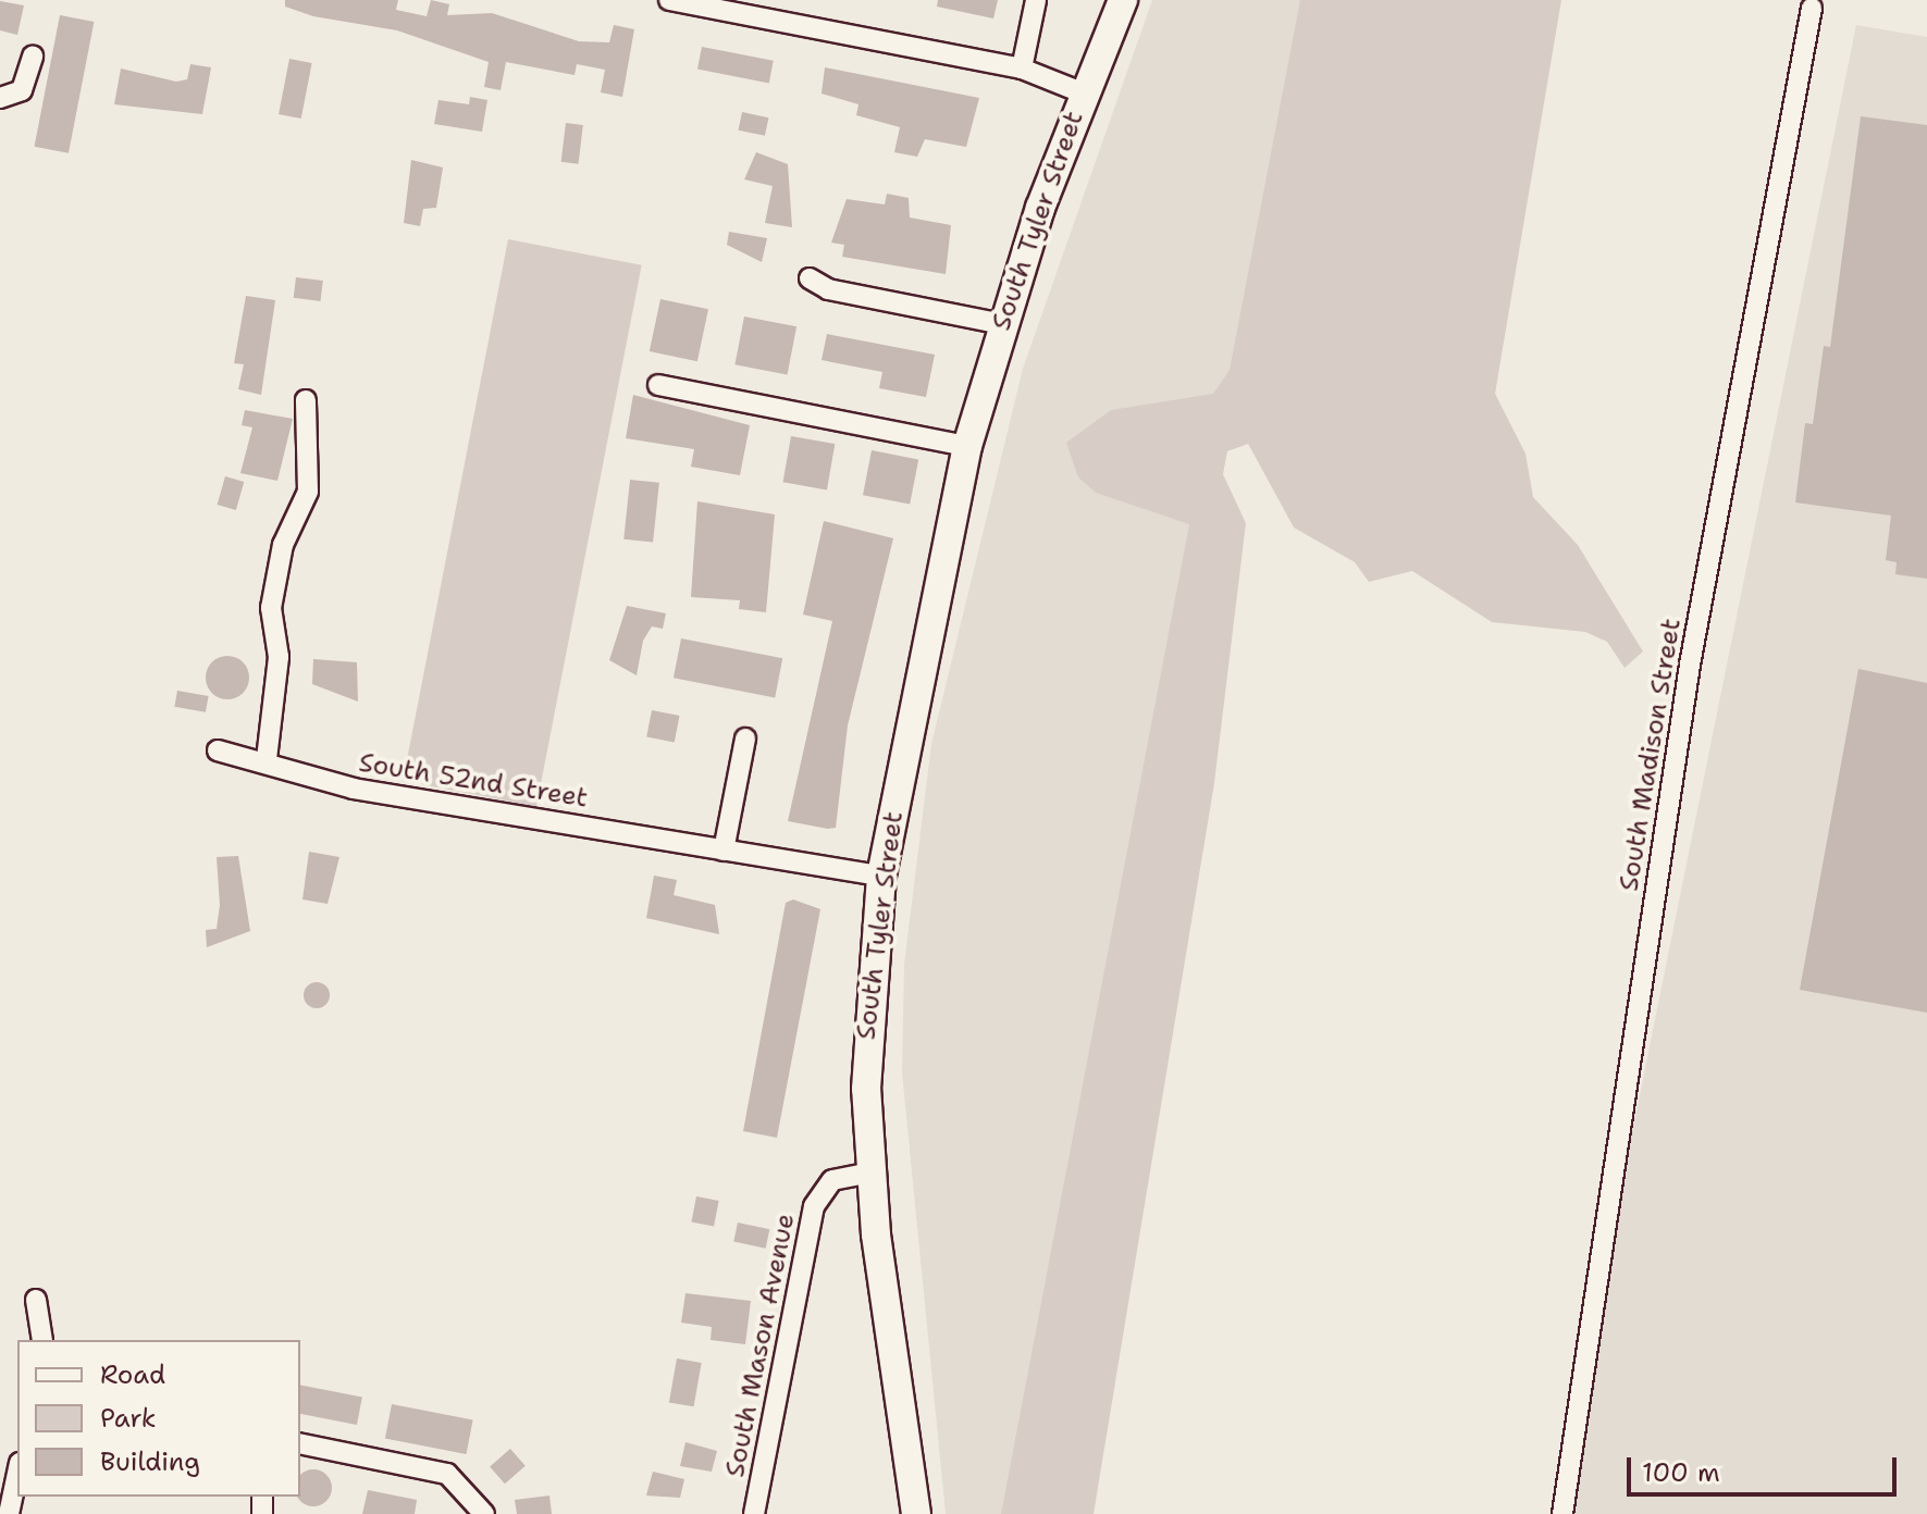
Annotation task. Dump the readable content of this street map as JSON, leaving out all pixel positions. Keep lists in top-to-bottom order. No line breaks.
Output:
{"streets":{"main road":["South Tyler Street"],"street":["South Madison Street","South 52nd Street","South Mason Avenue"]},"crossings":[["South Tyler Street","South 52nd Street"],["South Tyler Street","South Mason Avenue"]],"legend":["Road","Park","Building"],"scale_bar":"100 m"}
